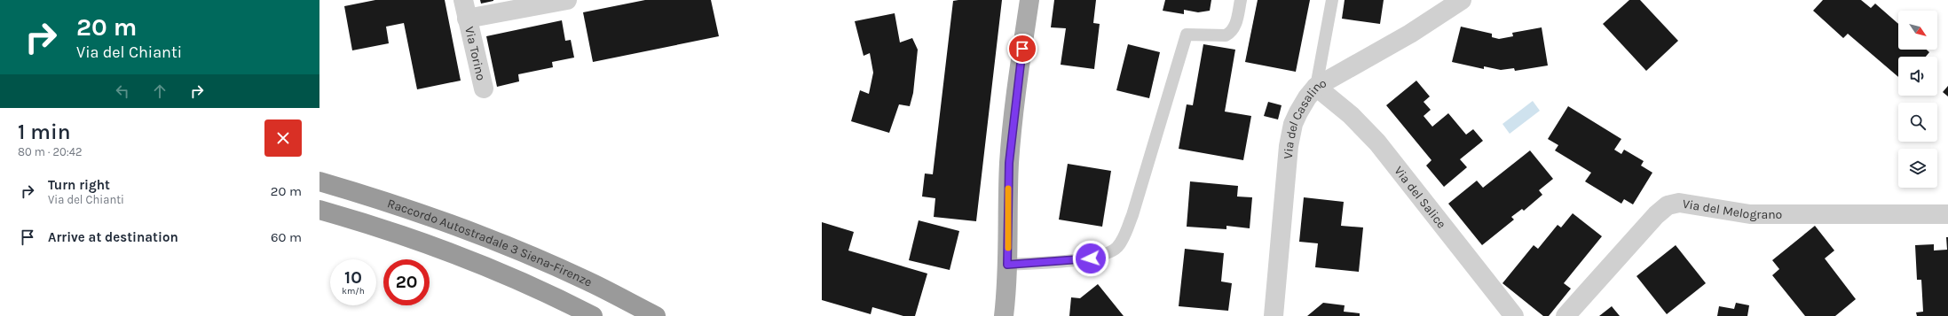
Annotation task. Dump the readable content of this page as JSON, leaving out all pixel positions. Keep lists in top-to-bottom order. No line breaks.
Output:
{"streets":{"highway":["Raccordo Autostradale 3 Siena-Firenze"],"street":["Via Torino","Via del Casalino","Via del Salice","Via del Melograno"]},"crossings":[["Via del Casalino","Via del Salice"]],"north":"bottom right","page":{"turn":["20 m","Via del Chianti"],"heading":["1 min","80 m · 20:42"],"list":[{"name":"Turn right","note":"Via del Chianti","value":"20 m"},{"name":"Arrive at destination","value":"60 m"}],"speed":"10 km/h","limit":"20"}}
